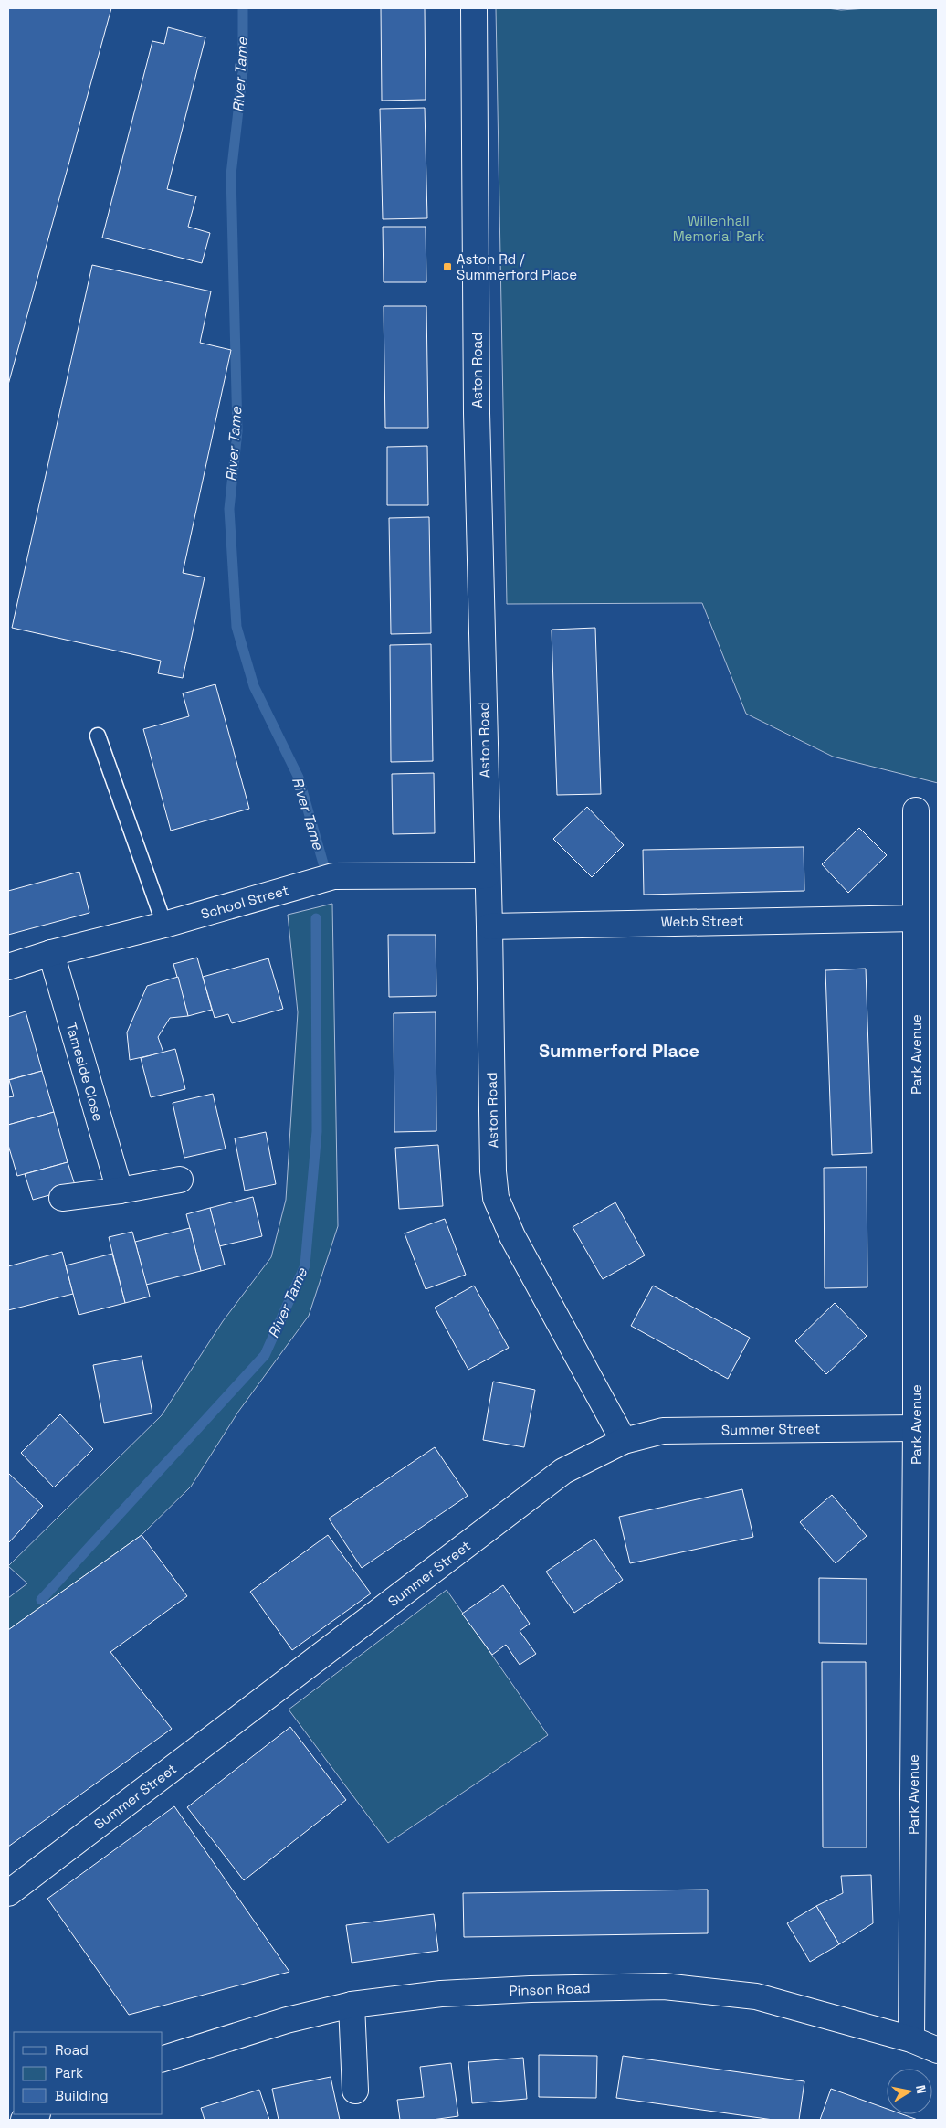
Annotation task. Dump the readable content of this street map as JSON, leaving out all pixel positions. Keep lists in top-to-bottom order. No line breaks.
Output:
{"streets":{"street":["Aston Road","School Street","Webb Street","Park Avenue","Tameside Close","Summer Street","Pinson Road"]},"crossings":[["Aston Road","School Street"],["Aston Road","Webb Street"],["Aston Road","Summer Street"],["School Street","Tameside Close"],["Webb Street","Park Avenue"],["Park Avenue","Summer Street"],["Park Avenue","Pinson Road"]],"districts":["Summerford Place"],"water":["River Tame"],"parks":["Willenhall Memorial Park"],"places":{"transit":["Aston Rd / Summerford Place"]},"legend":["Road","Park","Building"],"north":"right"}
